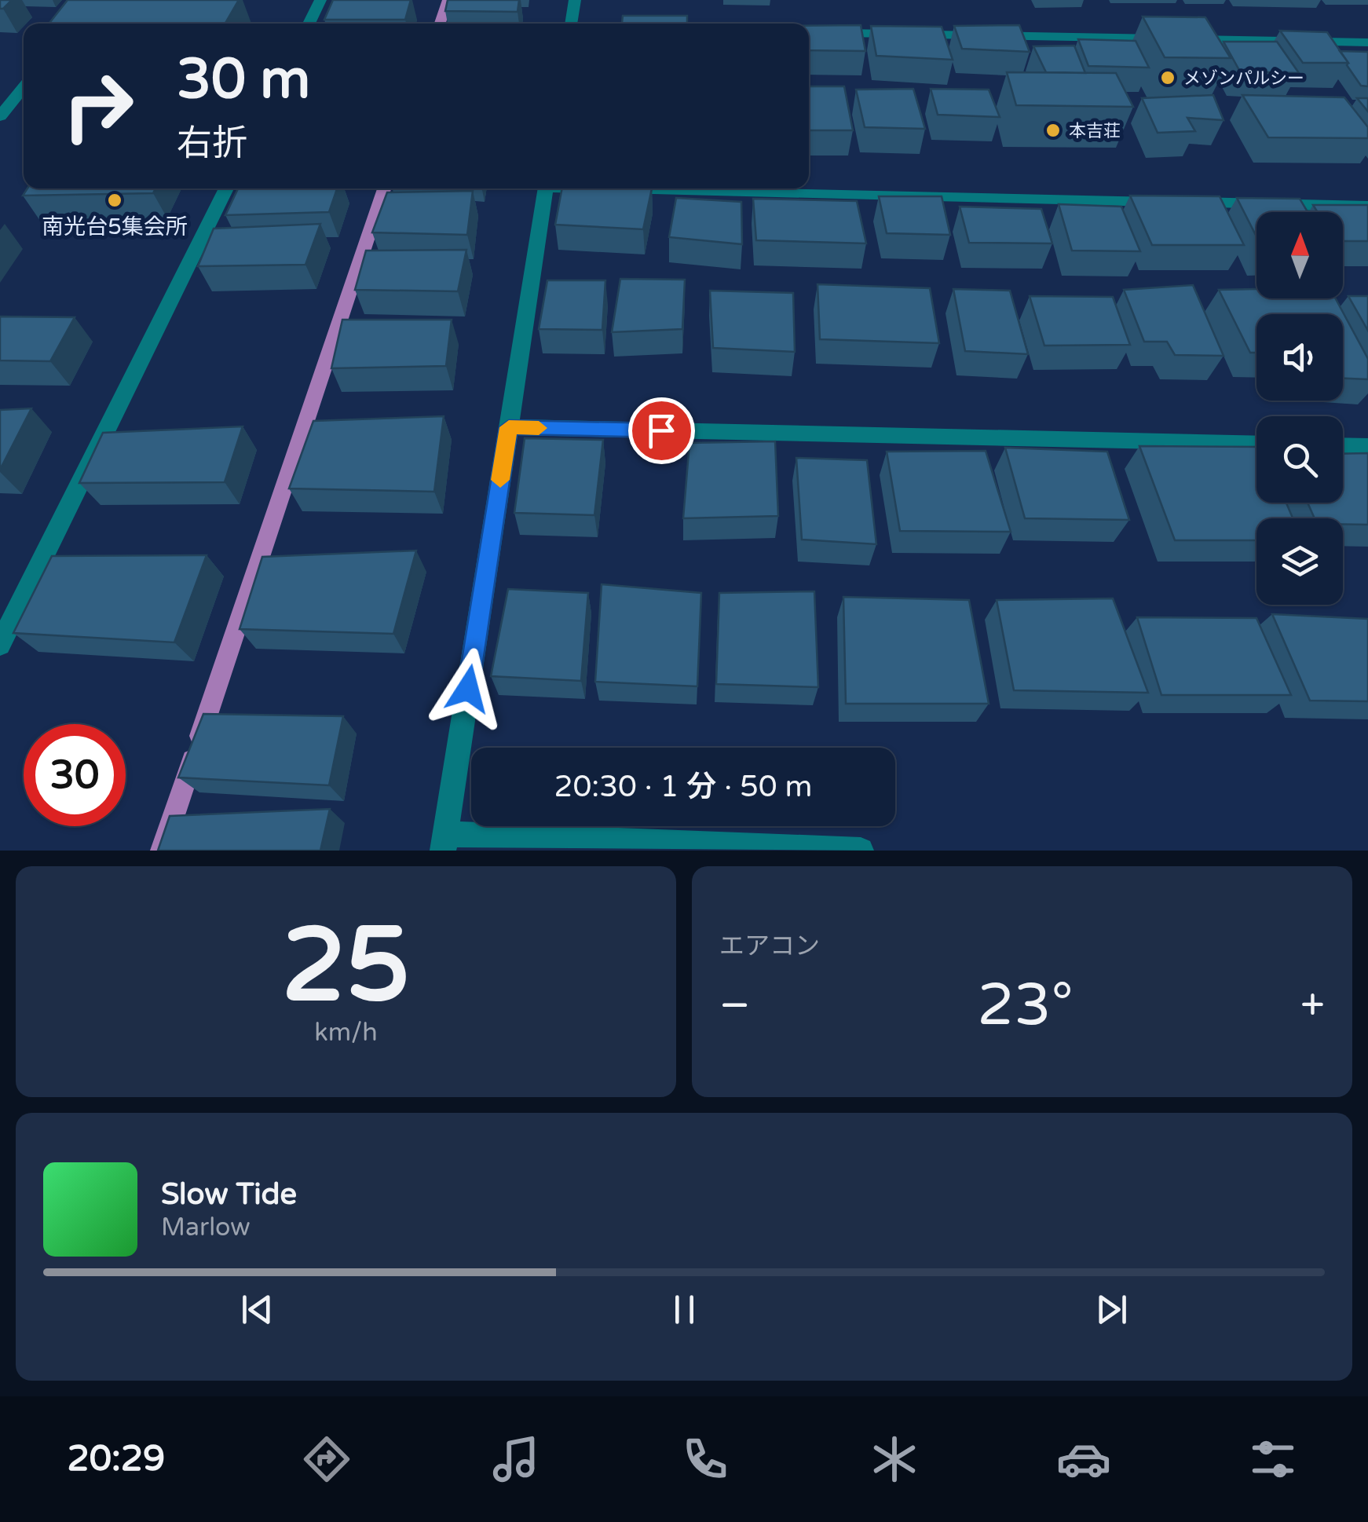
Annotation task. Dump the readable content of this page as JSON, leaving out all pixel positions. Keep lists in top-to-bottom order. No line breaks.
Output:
{"places":["メゾンパルシー","本吉荘","南光台5集会所"],"north":"top","page":{"turn":["30 m","右折"],"limit":"30","trip":"20:30 · 1 分 · 50 m","tile":[["25","km/h"],"エアコン"],"heat":["−","23°","+"],"song":["Slow Tide","Marlow"],"tabs":"20:29"}}
